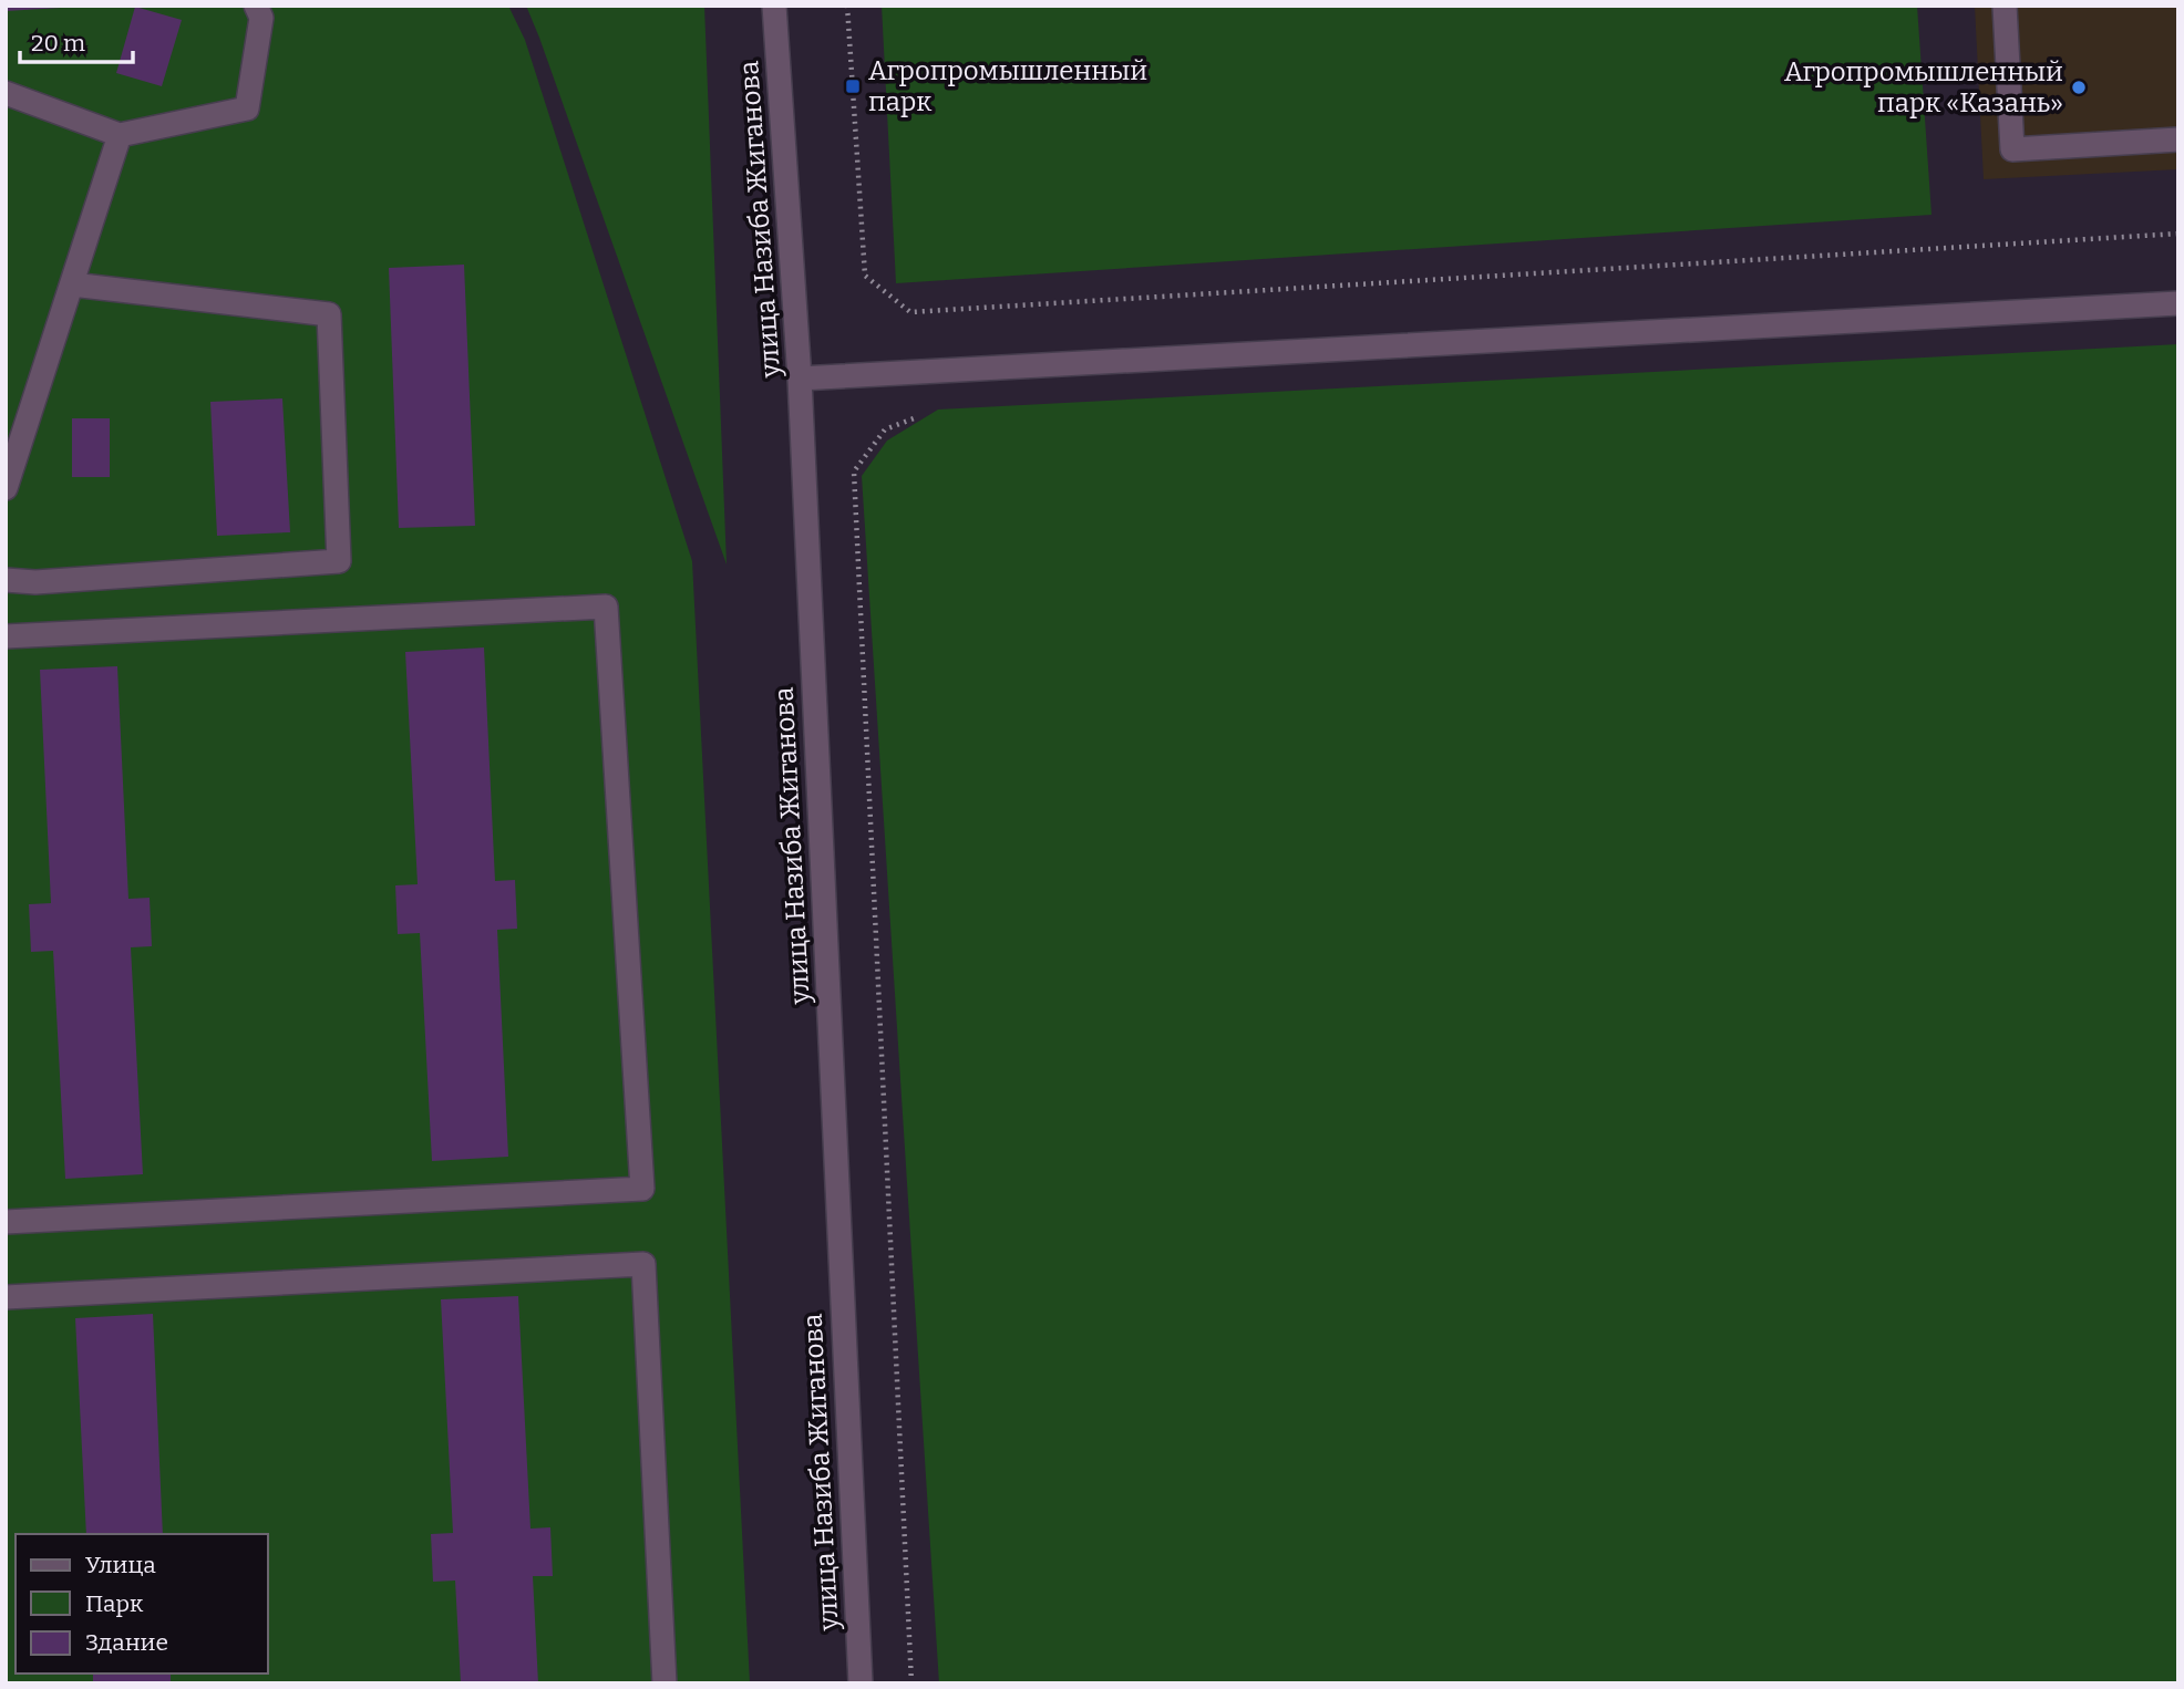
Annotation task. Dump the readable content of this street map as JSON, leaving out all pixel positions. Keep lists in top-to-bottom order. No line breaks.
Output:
{"streets":{"street":["улица Назиба Жиганова"]},"places":{"transit":["Агропромышленный парк"],"other":["Агропромышленный парк «Казань»"]},"legend":["Улица","Парк","Здание"],"scale_bar":"20 m"}
